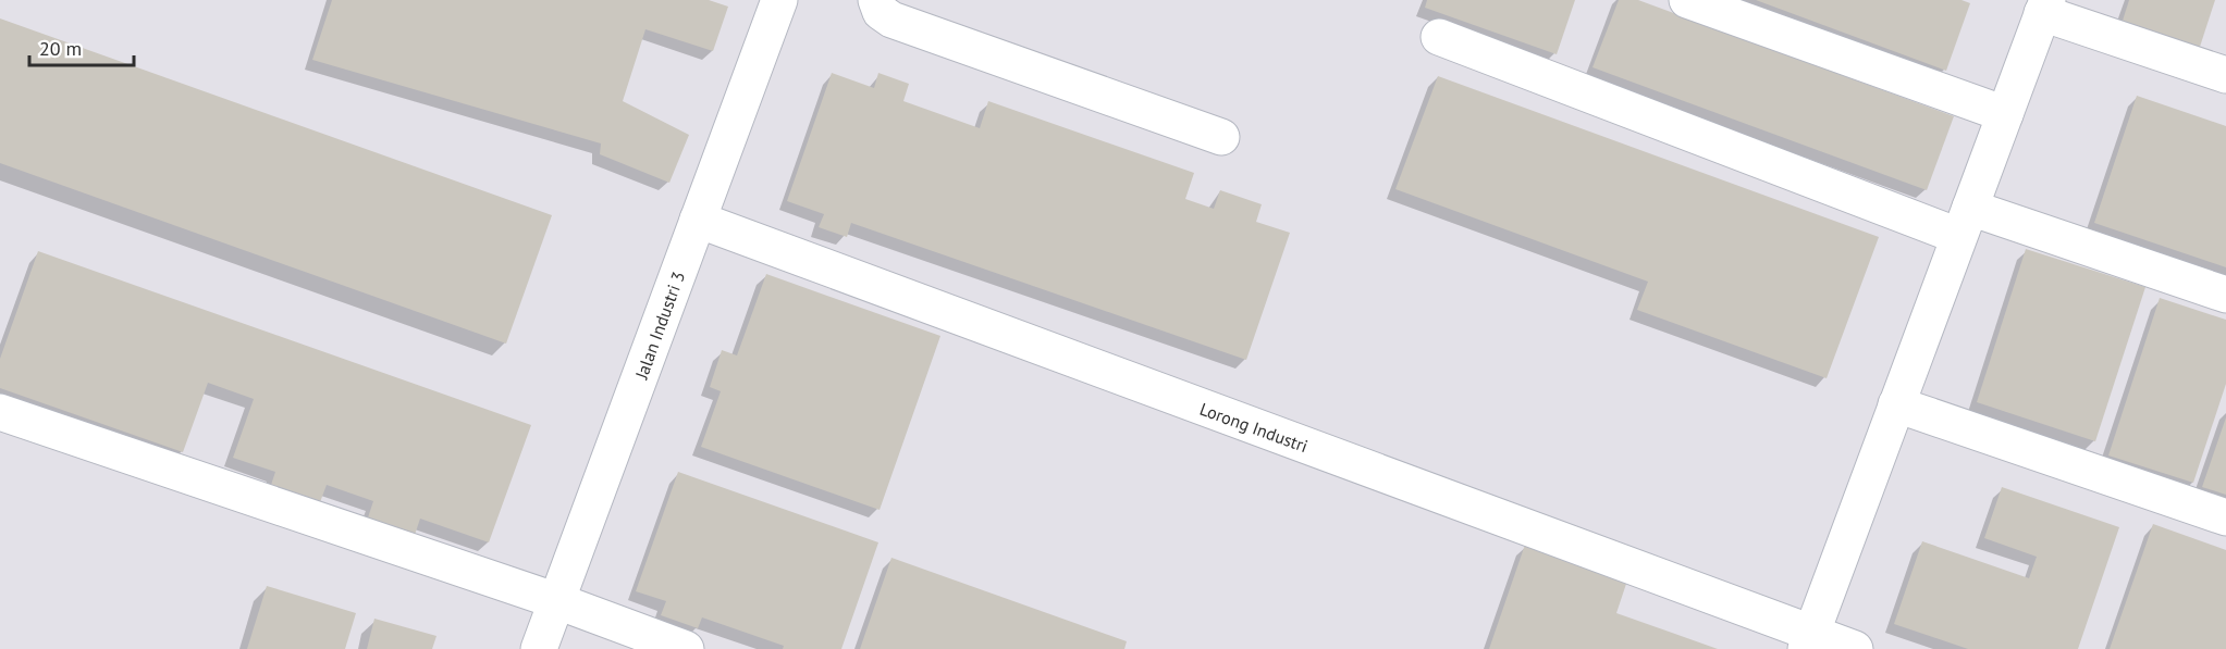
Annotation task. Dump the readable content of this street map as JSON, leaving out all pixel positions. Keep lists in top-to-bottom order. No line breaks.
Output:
{"streets":{"street":["Jalan Industri 3","Lorong Industri"]},"crossings":[["Jalan Industri 3","Lorong Industri"]],"scale_bar":"20 m"}
